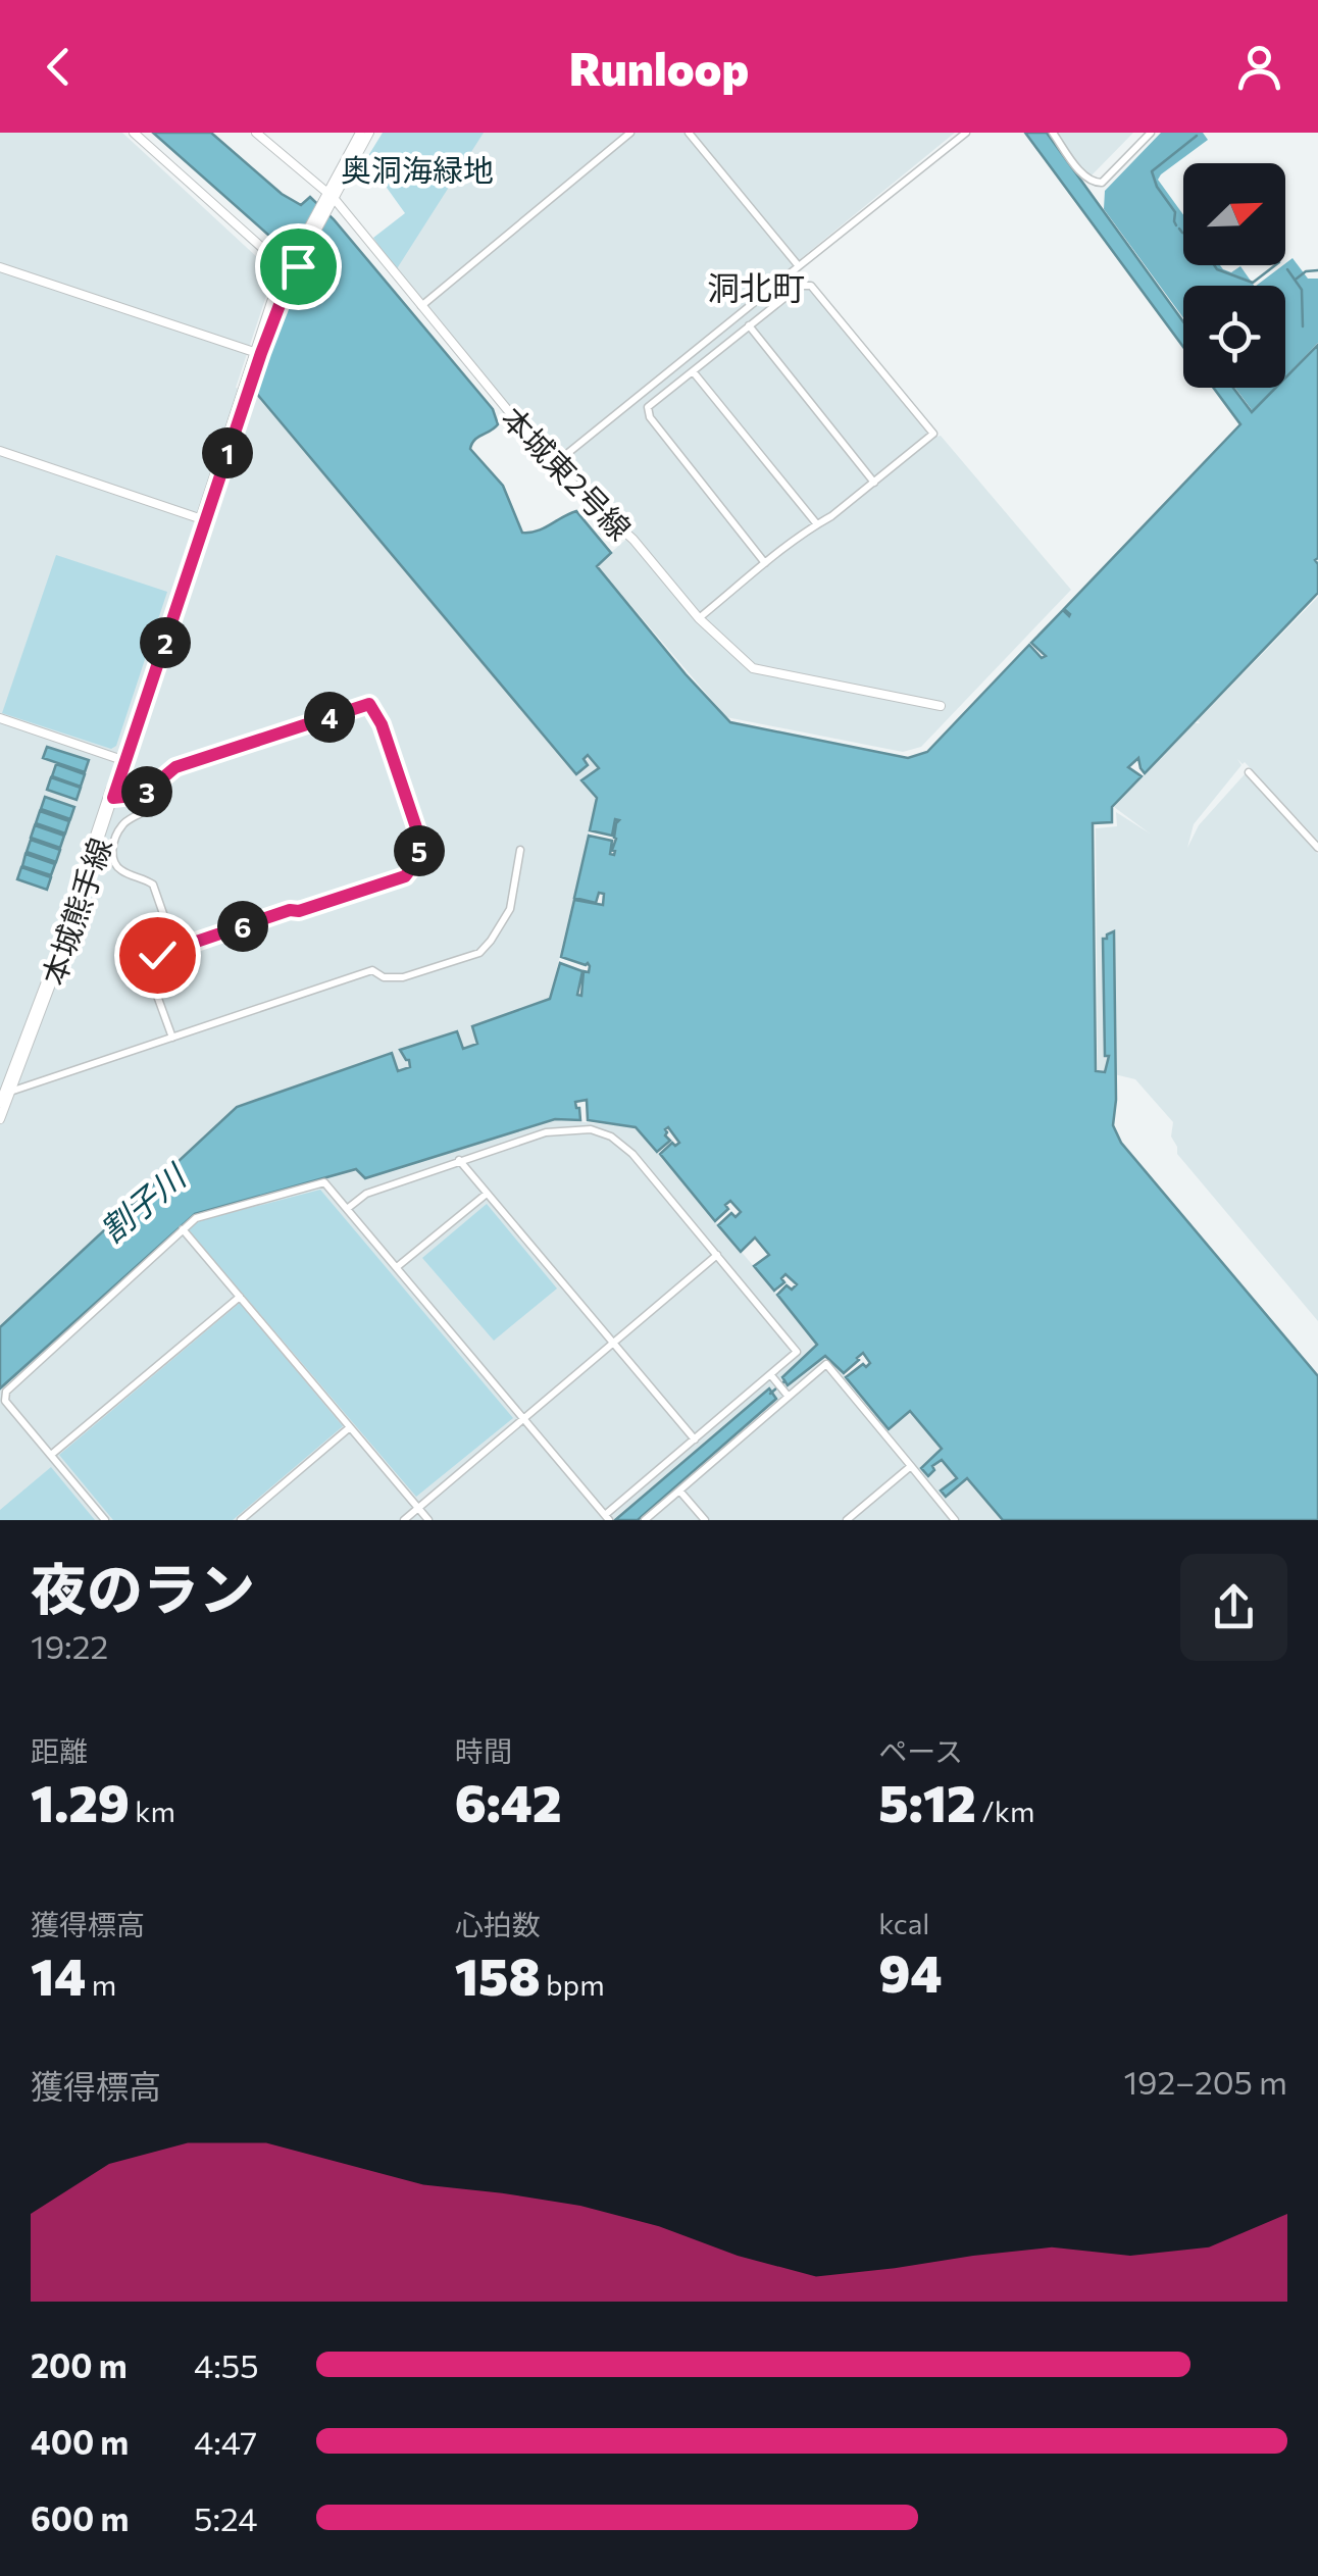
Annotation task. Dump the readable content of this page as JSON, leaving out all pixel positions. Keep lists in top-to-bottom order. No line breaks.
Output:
{"streets":{"main road":["本城東2号線","本城熊手線"]},"crossings":[["本城東2号線","本城熊手線"]],"districts":["洞北町"],"water":["割子川"],"parks":["奥洞海緑地"],"north":"top right","page":{"header":"Runloop","pins":["1","2","4","3","5","6"],"heading":["夜のラン","19:22"],"stats":[["距離","1.29 km"],["時間","6:42"],["ペース","5:12 /km"],["獲得標高","14 m"],["心拍数","158 bpm"],["kcal","94"]],"chart":["獲得標高","192–205 m"],"list":[{"name":"200 m","note":"4:55"},{"name":"400 m","note":"4:47"},{"name":"600 m","note":"5:24"}]}}
